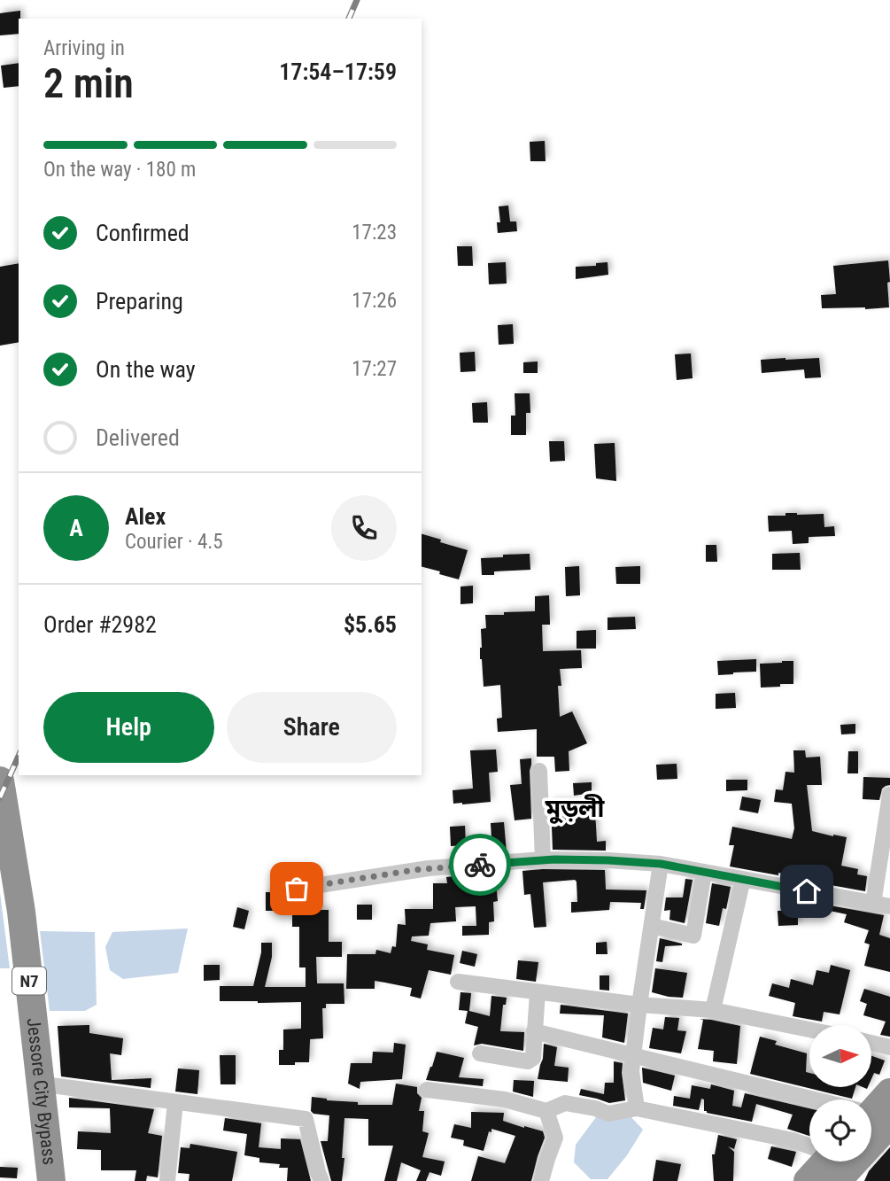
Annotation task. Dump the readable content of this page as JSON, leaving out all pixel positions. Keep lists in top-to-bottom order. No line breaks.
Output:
{"streets":{"highway":["N7","Jessore City Bypass"]},"districts":["মুড়লী"],"north":"right","page":{"heading":["2 min","Arriving in","17:54–17:59"],"panel":["Alex","Courier · 4.5","Order #2982","$5.65"],"bar":"On the way · 180 m","list":[["Confirmed","17:23"],["Preparing","17:26"],["On the way","17:27"],"Delivered"],"round":"A","buttons":["Help","Share"]}}
